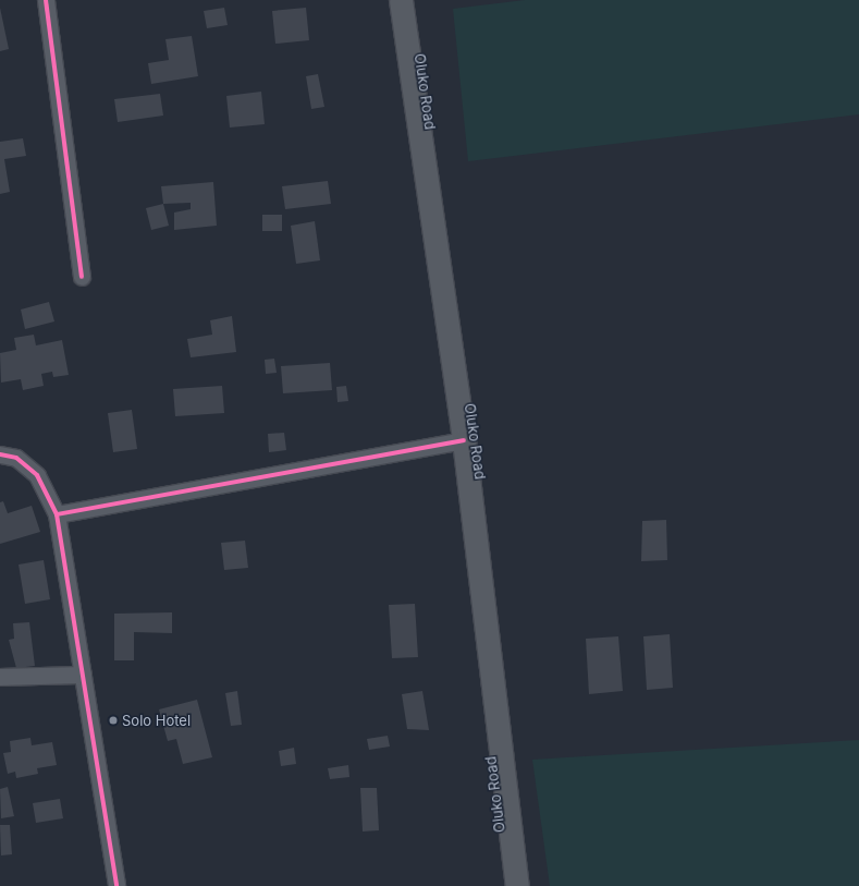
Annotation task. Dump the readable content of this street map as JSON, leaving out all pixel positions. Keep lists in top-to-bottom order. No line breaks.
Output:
{"streets":{"main road":["Oluko Road"]},"places":["Solo Hotel"]}
